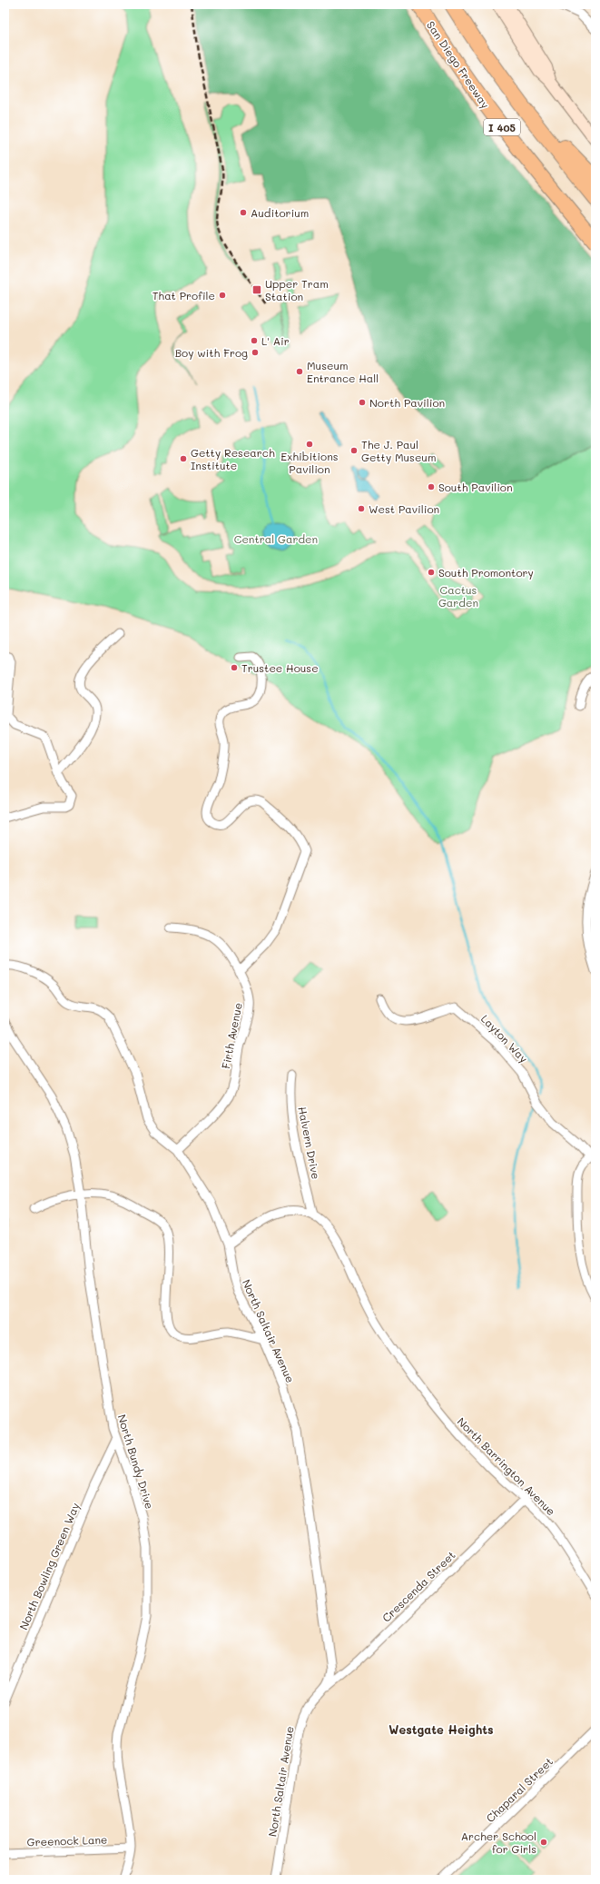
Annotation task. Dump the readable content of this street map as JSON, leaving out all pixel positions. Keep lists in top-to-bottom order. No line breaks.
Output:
{"streets":{"highway":["San Diego Freeway","I 405"],"street":["Firth Avenue","Layton Way","Halvern Drive","North Saltair Avenue","North Bundy Drive","North Barrington Avenue","North Bowling Green Way","Crescenda Street","Chaparal Street","Greenock Lane"]},"crossings":[["Firth Avenue","North Saltair Avenue"],["Halvern Drive","North Barrington Avenue"],["North Saltair Avenue","Crescenda Street"],["North Bundy Drive","North Bowling Green Way"],["North Bundy Drive","Greenock Lane"],["North Barrington Avenue","Crescenda Street"]],"districts":["Westgate Heights"],"parks":["Central Garden","Cactus Garden"],"places":{"other":["Auditorium","That Profile","L' Air","Boy with Frog","Museum Entrance Hall","North Pavilion","Exhibitions Pavilion","The J. Paul Getty Museum","Getty Research Institute","South Pavilion","West Pavilion","South Promontory","Trustee House","Archer School for Girls"],"transit":["Upper Tram Station"]}}
